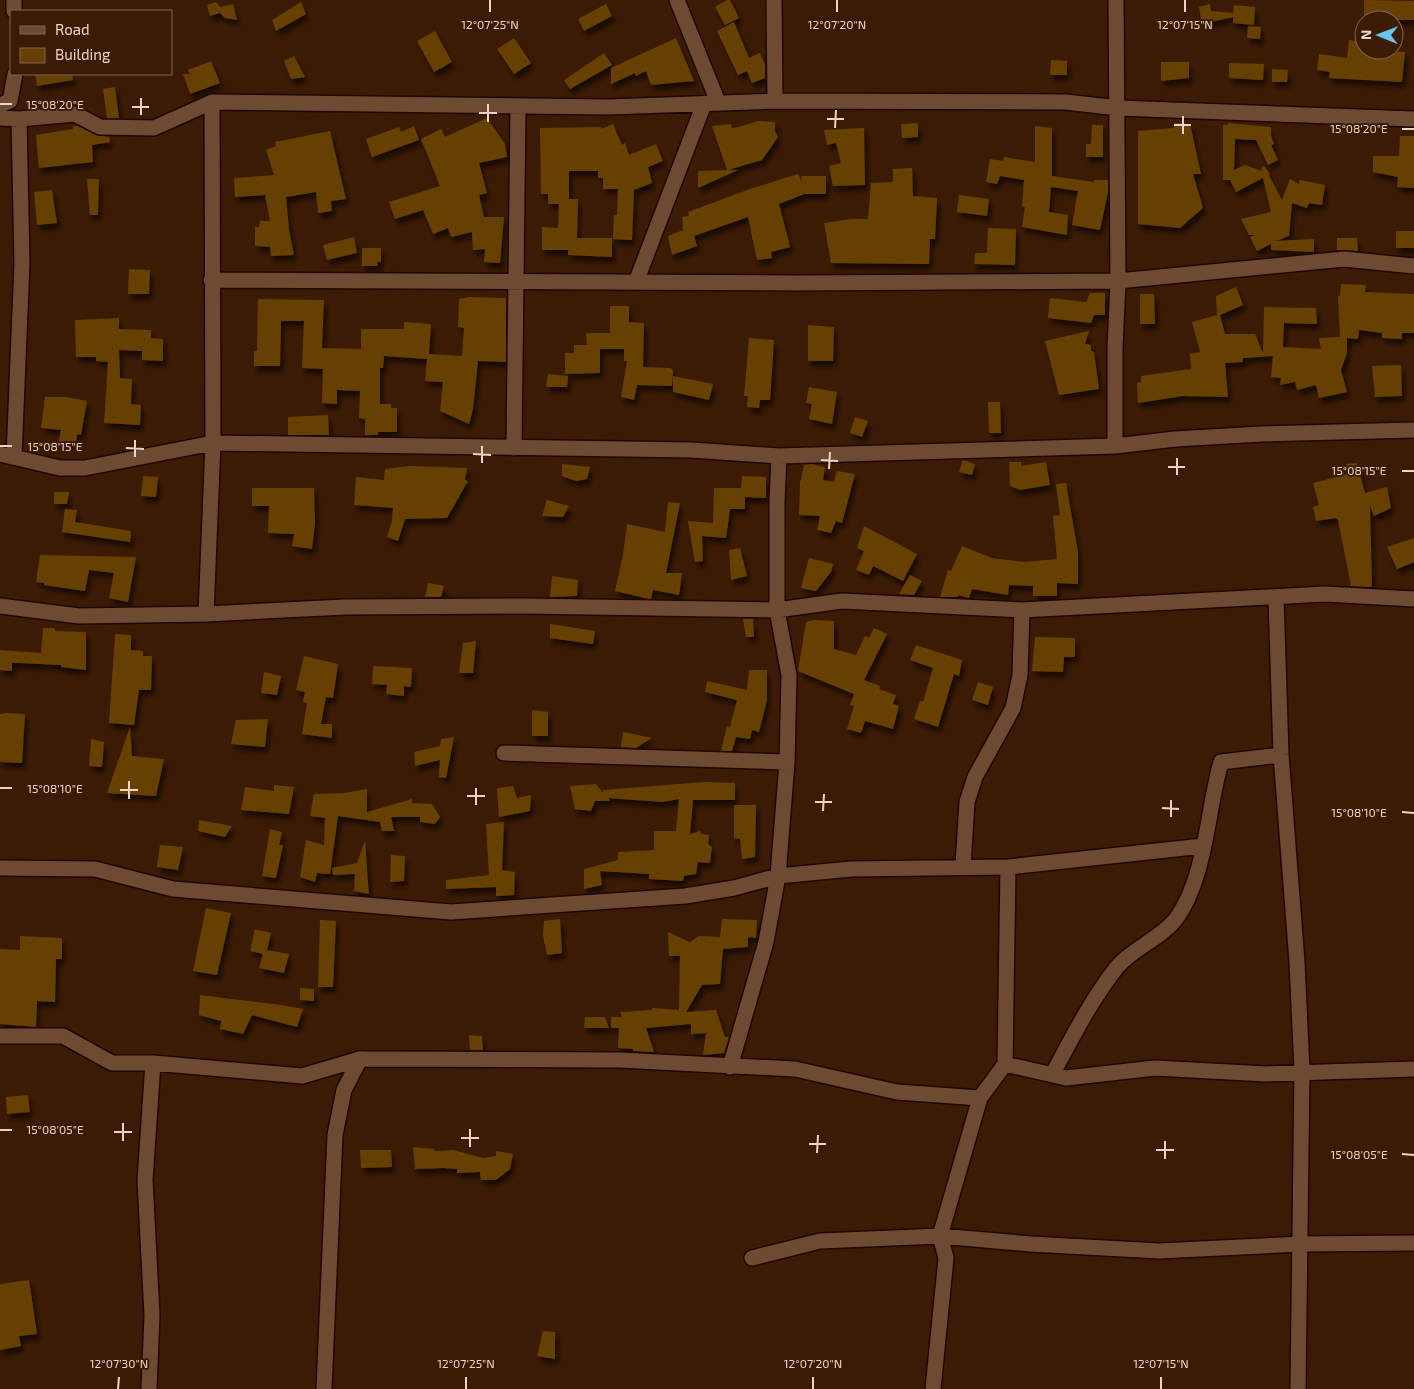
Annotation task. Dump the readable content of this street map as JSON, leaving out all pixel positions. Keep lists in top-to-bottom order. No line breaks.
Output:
{"legend":["Road","Building"],"north":"left","coordinates":["12°07'25\"N","12°07'20\"N","12°07'15\"N","15°08'20\"E","15°08'15\"E","15°08'10\"E","15°08'05\"E","12°07'30\"N"]}
